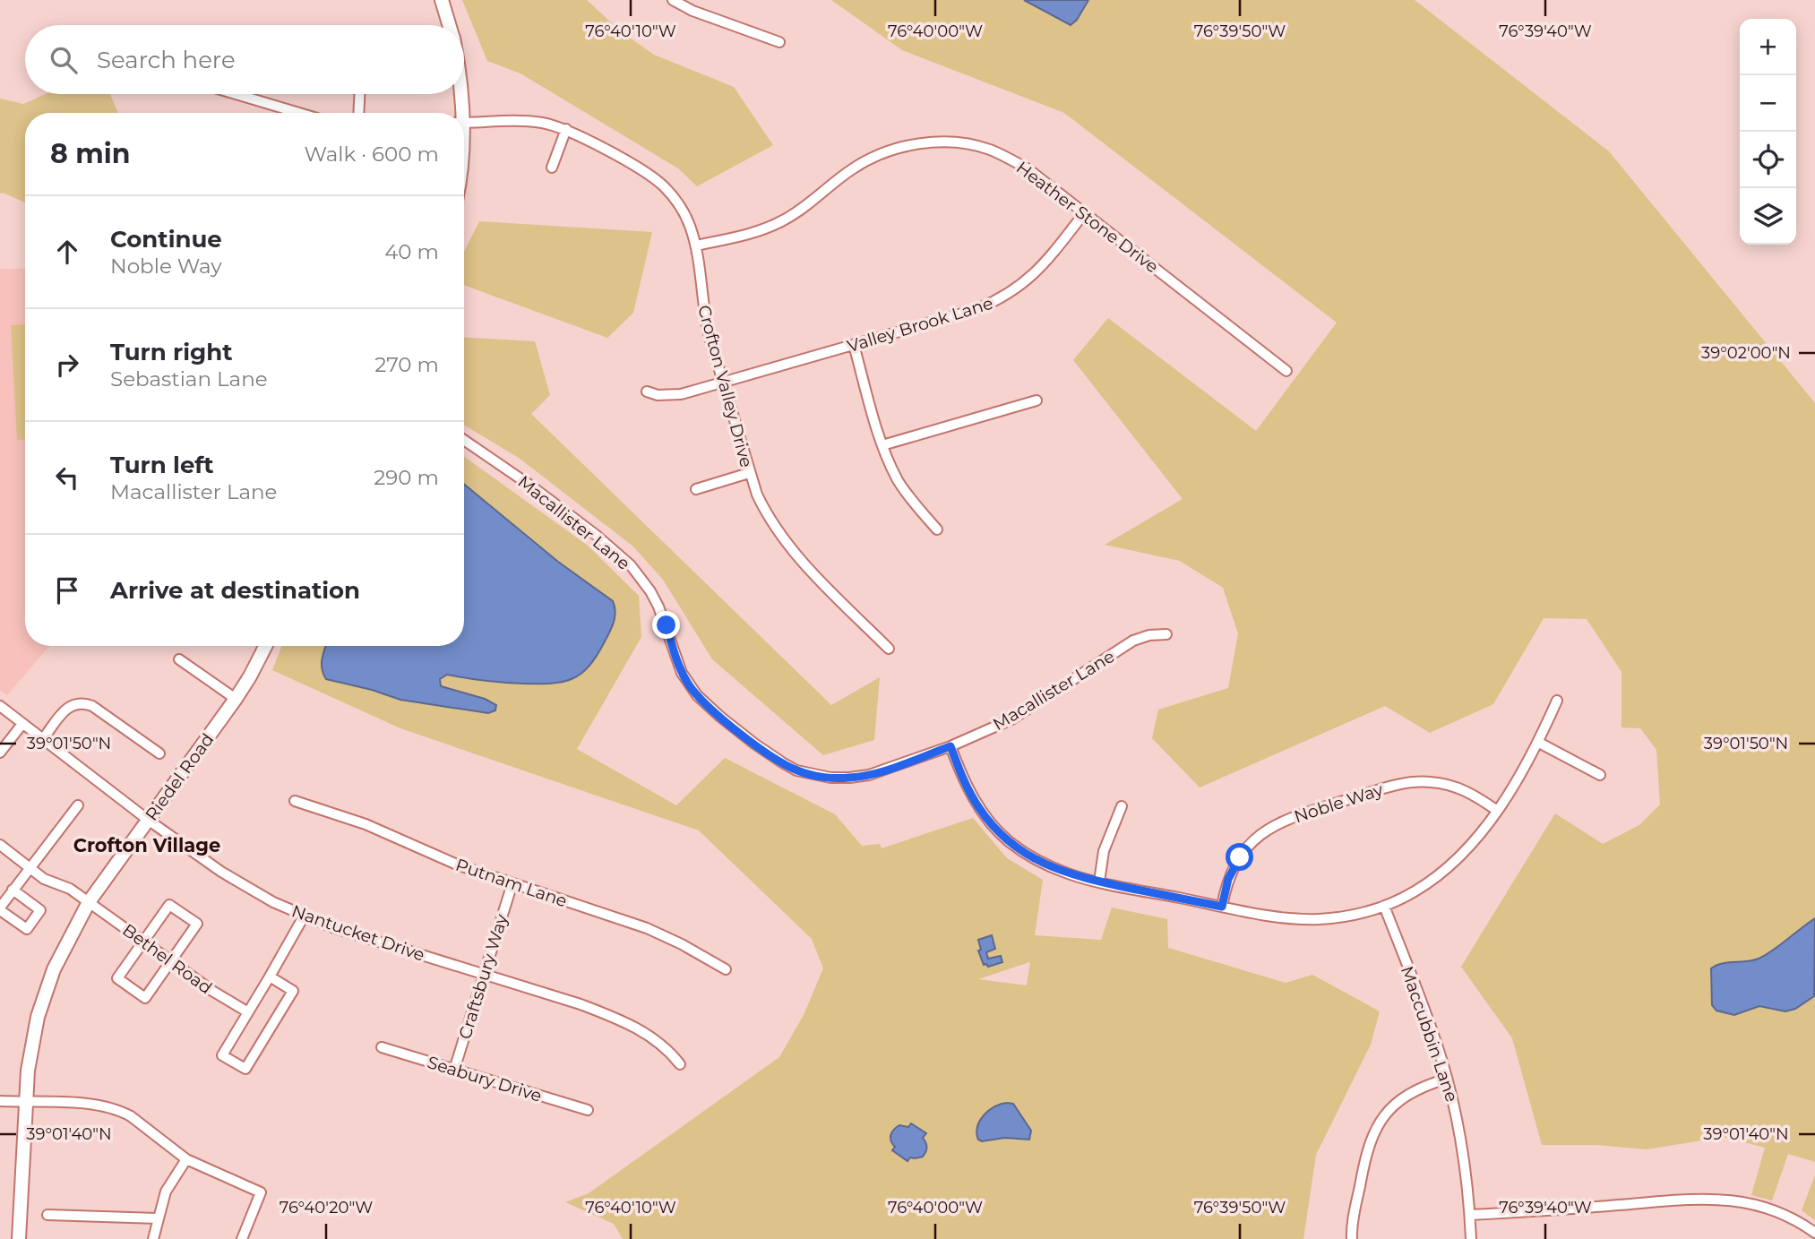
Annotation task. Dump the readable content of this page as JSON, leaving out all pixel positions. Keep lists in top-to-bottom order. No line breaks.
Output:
{"streets":{"street":["Heather Stone Drive","Valley Brook Lane","Crofton Valley Drive","Macallister Lane","Riedel Road","Noble Way","Putnam Lane","Nantucket Drive","Bethel Road","Craftsbury Way","Maccubbin Lane","Seabury Drive"]},"crossings":[["Heather Stone Drive","Valley Brook Lane"],["Heather Stone Drive","Crofton Valley Drive"],["Valley Brook Lane","Crofton Valley Drive"],["Riedel Road","Nantucket Drive"],["Riedel Road","Bethel Road"],["Putnam Lane","Craftsbury Way"],["Nantucket Drive","Craftsbury Way"],["Craftsbury Way","Seabury Drive"]],"districts":["Crofton Village"],"page":{"map_buttons":["+","−"],"search":"Search here","heading":["8 min","Walk · 600 m"],"list":[["Continue","Noble Way","40 m"],["Turn right","Sebastian Lane","270 m"],["Turn left","Macallister Lane","290 m"],"Arrive at destination"]},"coordinates":["76°40'10\"W","76°40'00\"W","76°39'50\"W","76°39'40\"W","39°02'00\"N","39°01'50\"N","39°01'40\"N","76°40'20\"W"]}
